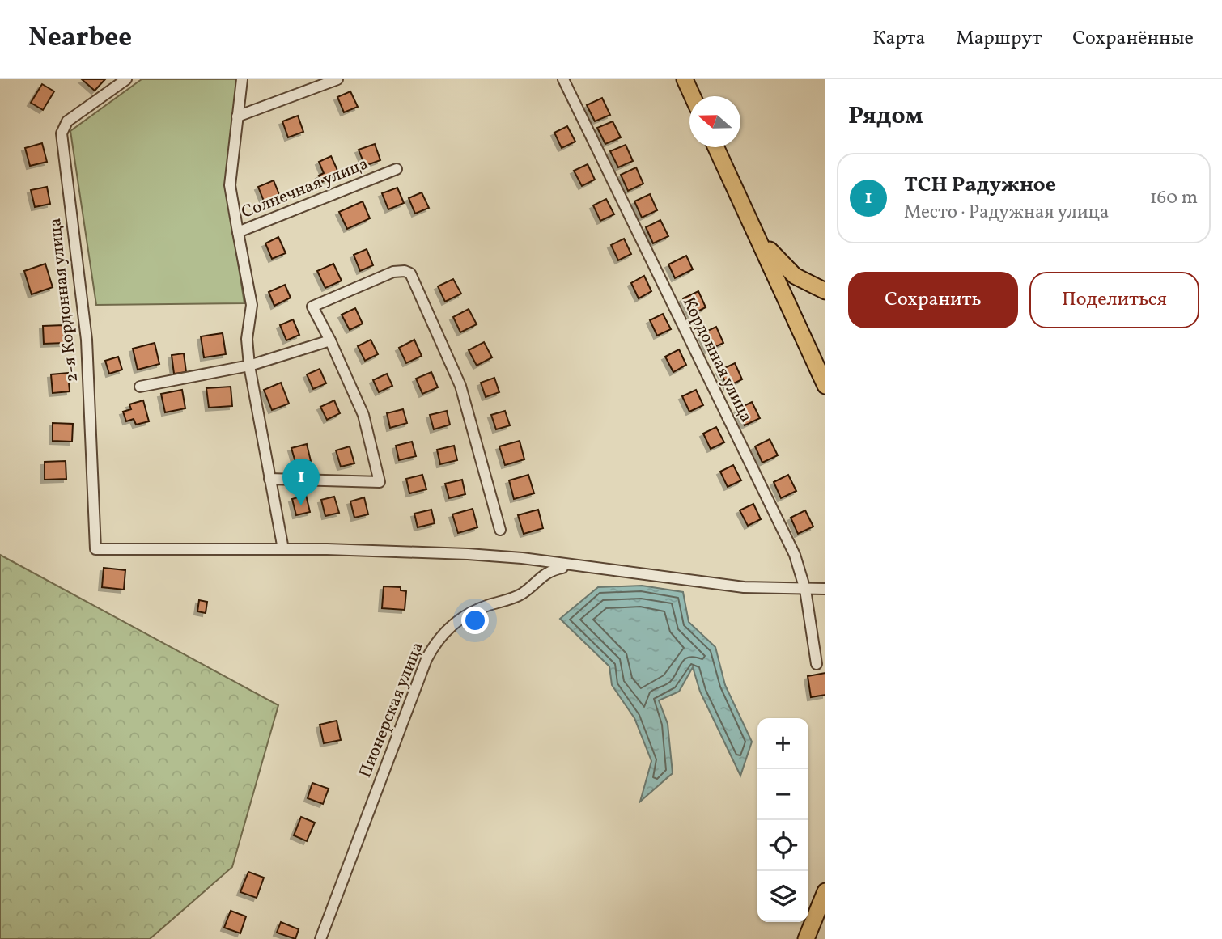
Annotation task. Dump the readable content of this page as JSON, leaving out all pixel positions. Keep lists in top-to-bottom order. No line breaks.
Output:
{"streets":{"street":["Солнечная улица","2-я Кордонная улица","Кордонная улица","Пионерская улица"]},"north":"left","page":{"header":"Nearbee","nav":["Карта","Маршрут","Сохранённые"],"heading":"Рядом","list":[{"mark":"1","name":"ТСН Радужное","note":"Место · Радужная улица","value":"160 m"}],"buttons":["Сохранить","Поделиться"],"pins":"1","map_buttons":["+","−"]}}
